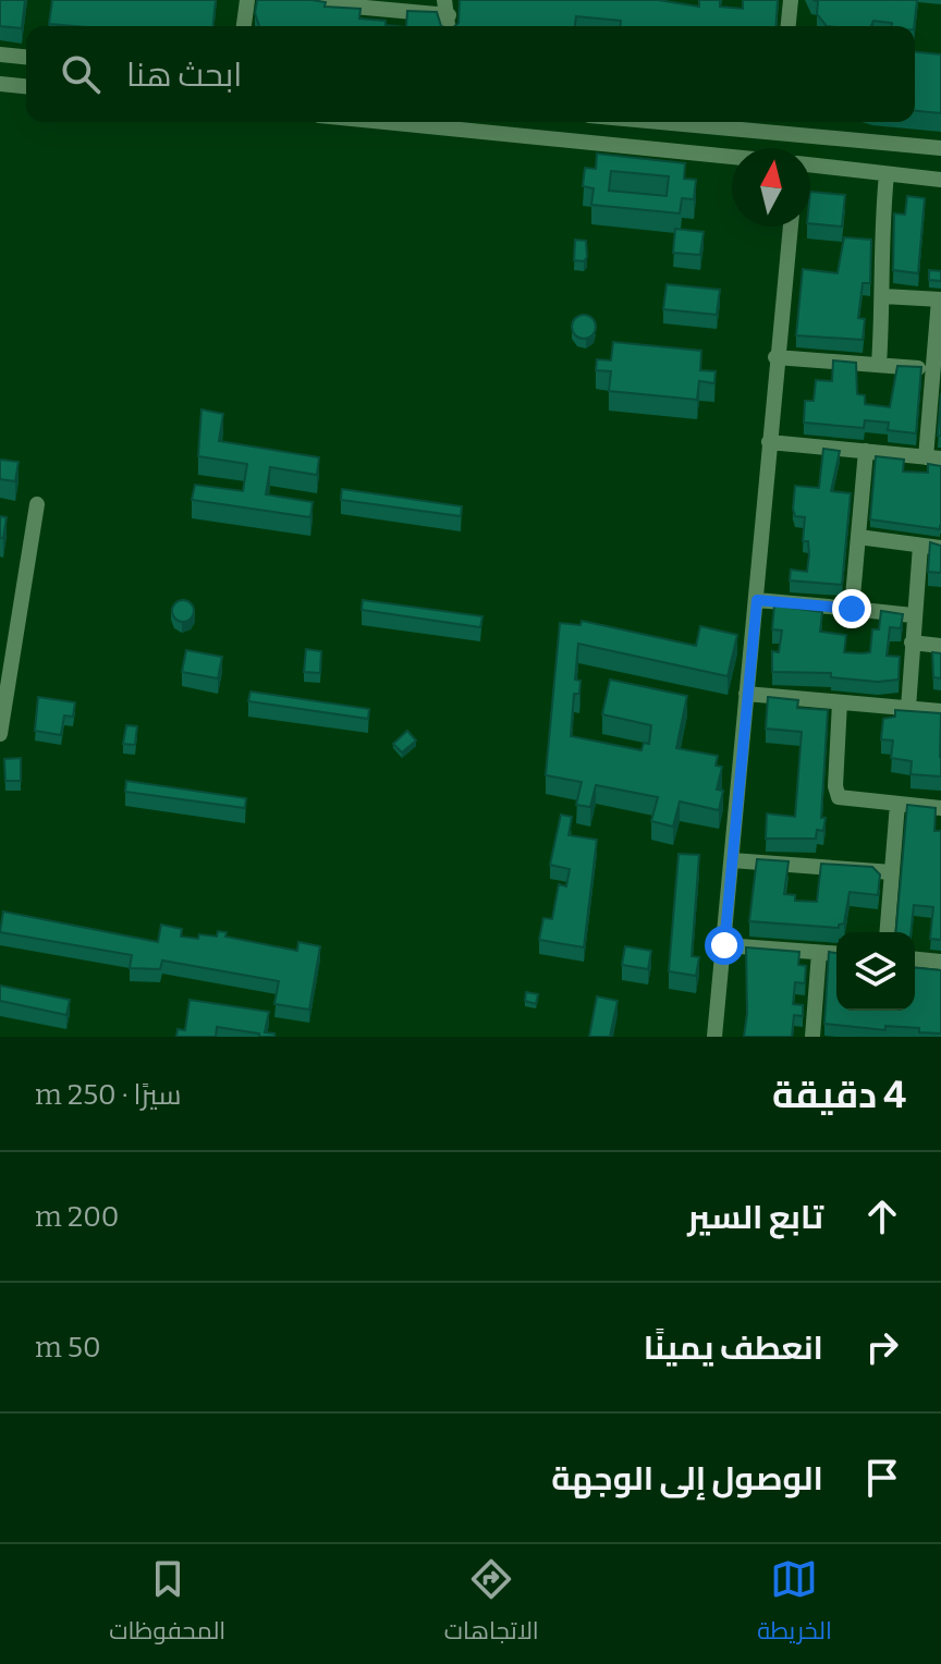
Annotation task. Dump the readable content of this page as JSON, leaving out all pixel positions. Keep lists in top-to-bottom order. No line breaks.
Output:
{"north":"top","page":{"search":"ابحث هنا","heading":["4 دقيقة","سيرًا · 250 m"],"list":[["تابع السير","200 m"],["انعطف يمينًا","50 m"],"الوصول إلى الوجهة"],"nav":["الخريطة","الاتجاهات","المحفوظات"]}}
